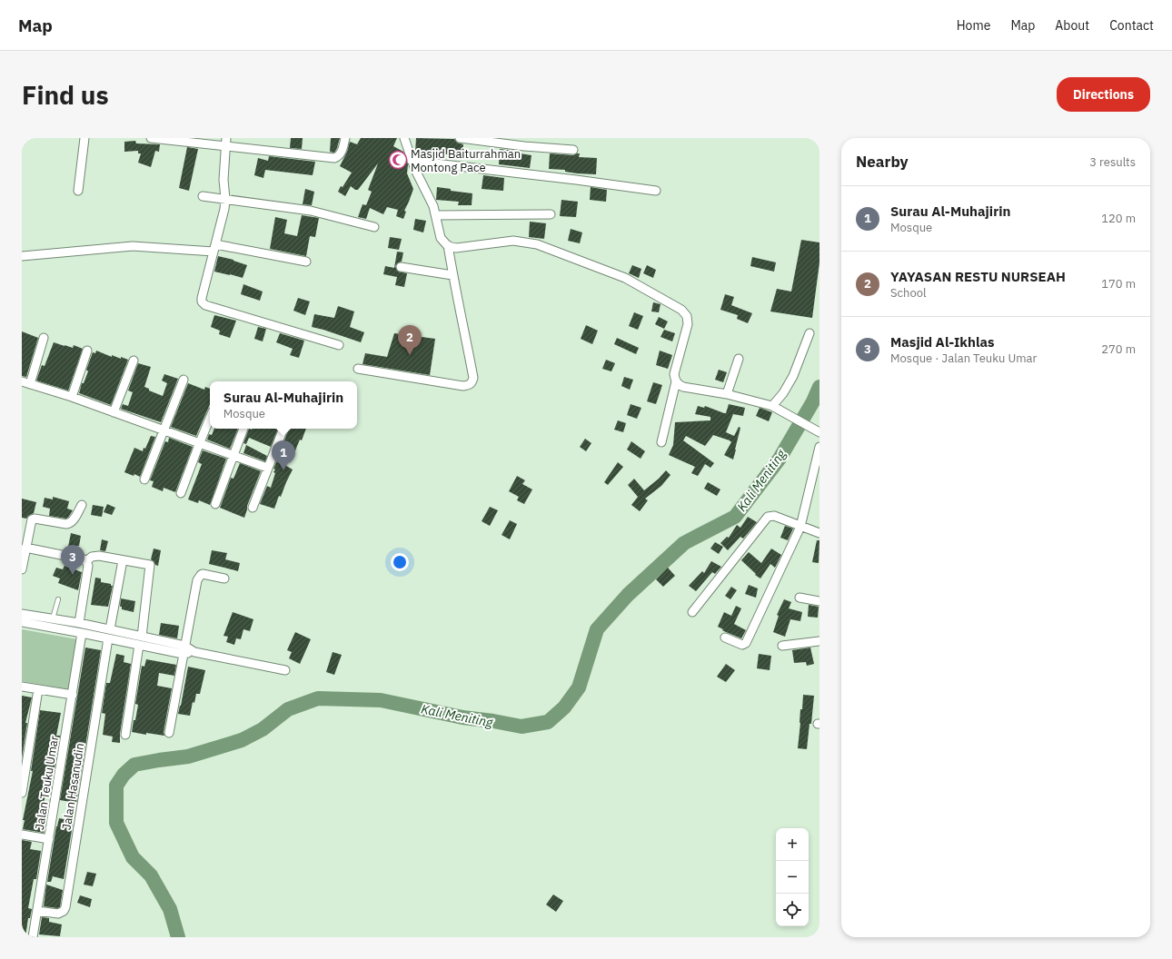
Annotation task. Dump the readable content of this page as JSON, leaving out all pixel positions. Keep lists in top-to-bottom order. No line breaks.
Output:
{"streets":{"street":["Jalan Teuku Umar","Jalan Hasanudin"]},"crossings":[["Jalan Teuku Umar","Jalan Hasanudin"]],"water":["Kali Meniting"],"places":{"mosque":["Masjid Baiturrahman Montong Pace"]},"page":{"header":"Map","nav":["Home","Map","About","Contact"],"buttons":"Directions","title":"Find us","heading":["Nearby","3 results"],"list":[{"mark":"1","name":"Surau Al-Muhajirin","note":"Mosque","value":"120 m"},{"mark":"2","name":"YAYASAN RESTU NURSEAH","note":"School","value":"170 m"},{"mark":"3","name":"Masjid Al-Ikhlas","note":"Mosque · Jalan Teuku Umar","value":"270 m"}],"pins":["2","1","3"],"popup":["Surau Al-Muhajirin","Mosque"],"map_buttons":["+","−"]}}
